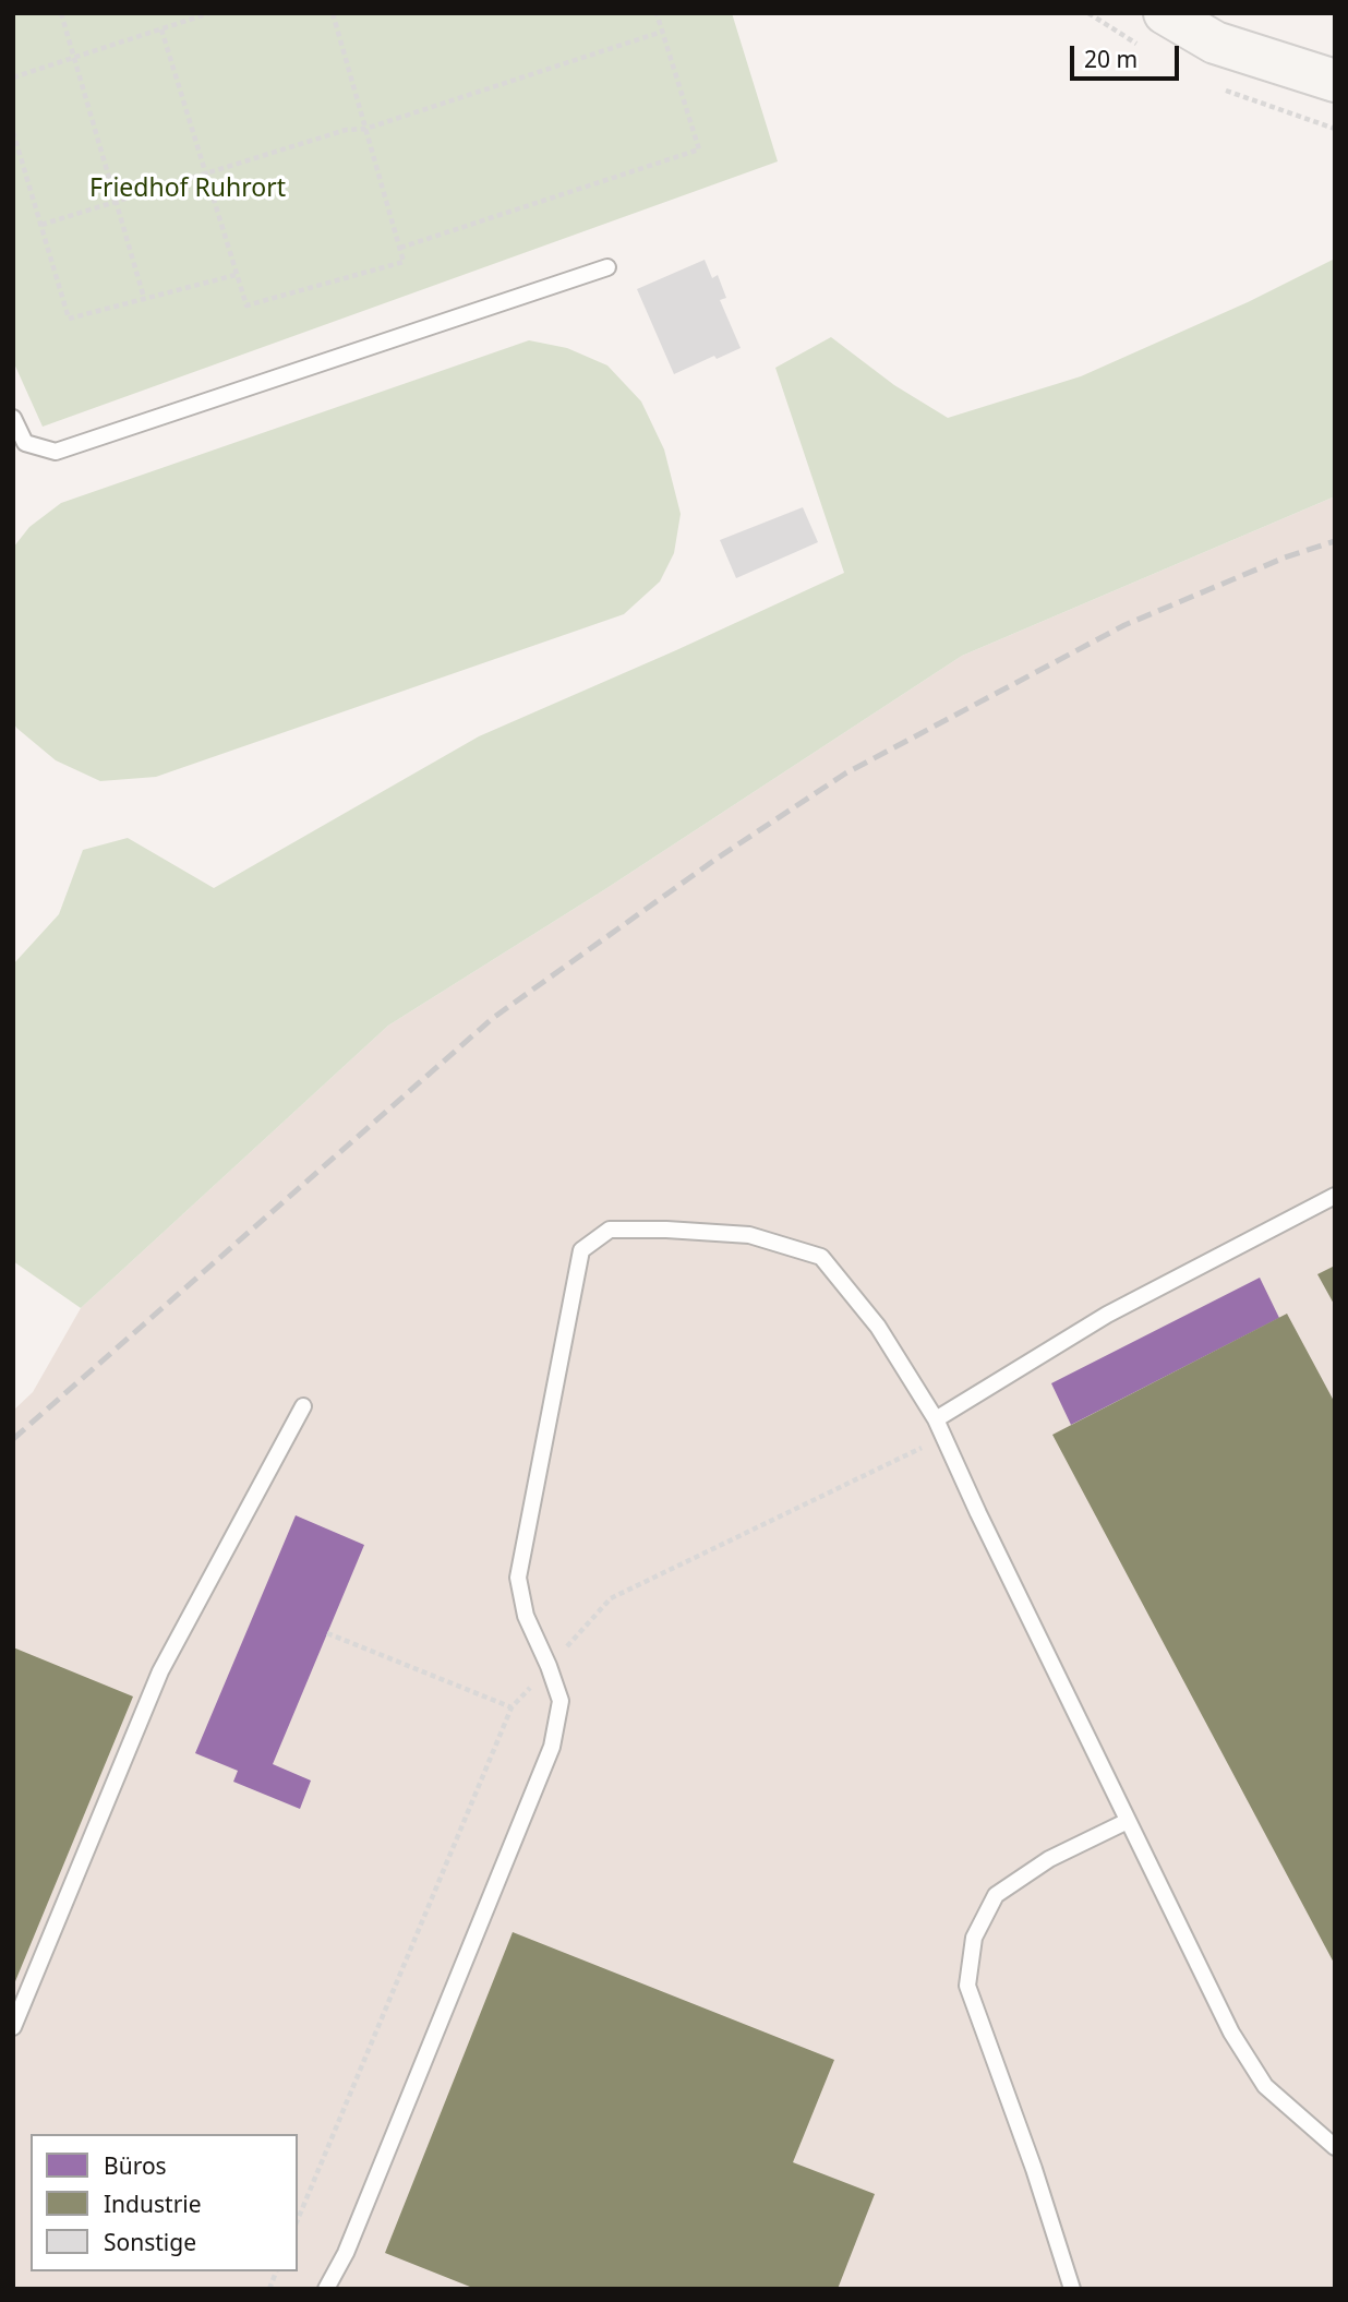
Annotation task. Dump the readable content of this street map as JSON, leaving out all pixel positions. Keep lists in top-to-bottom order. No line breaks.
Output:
{"parks":["Friedhof Ruhrort"],"legend":["Büros","Industrie","Sonstige"],"scale_bar":"20 m"}
